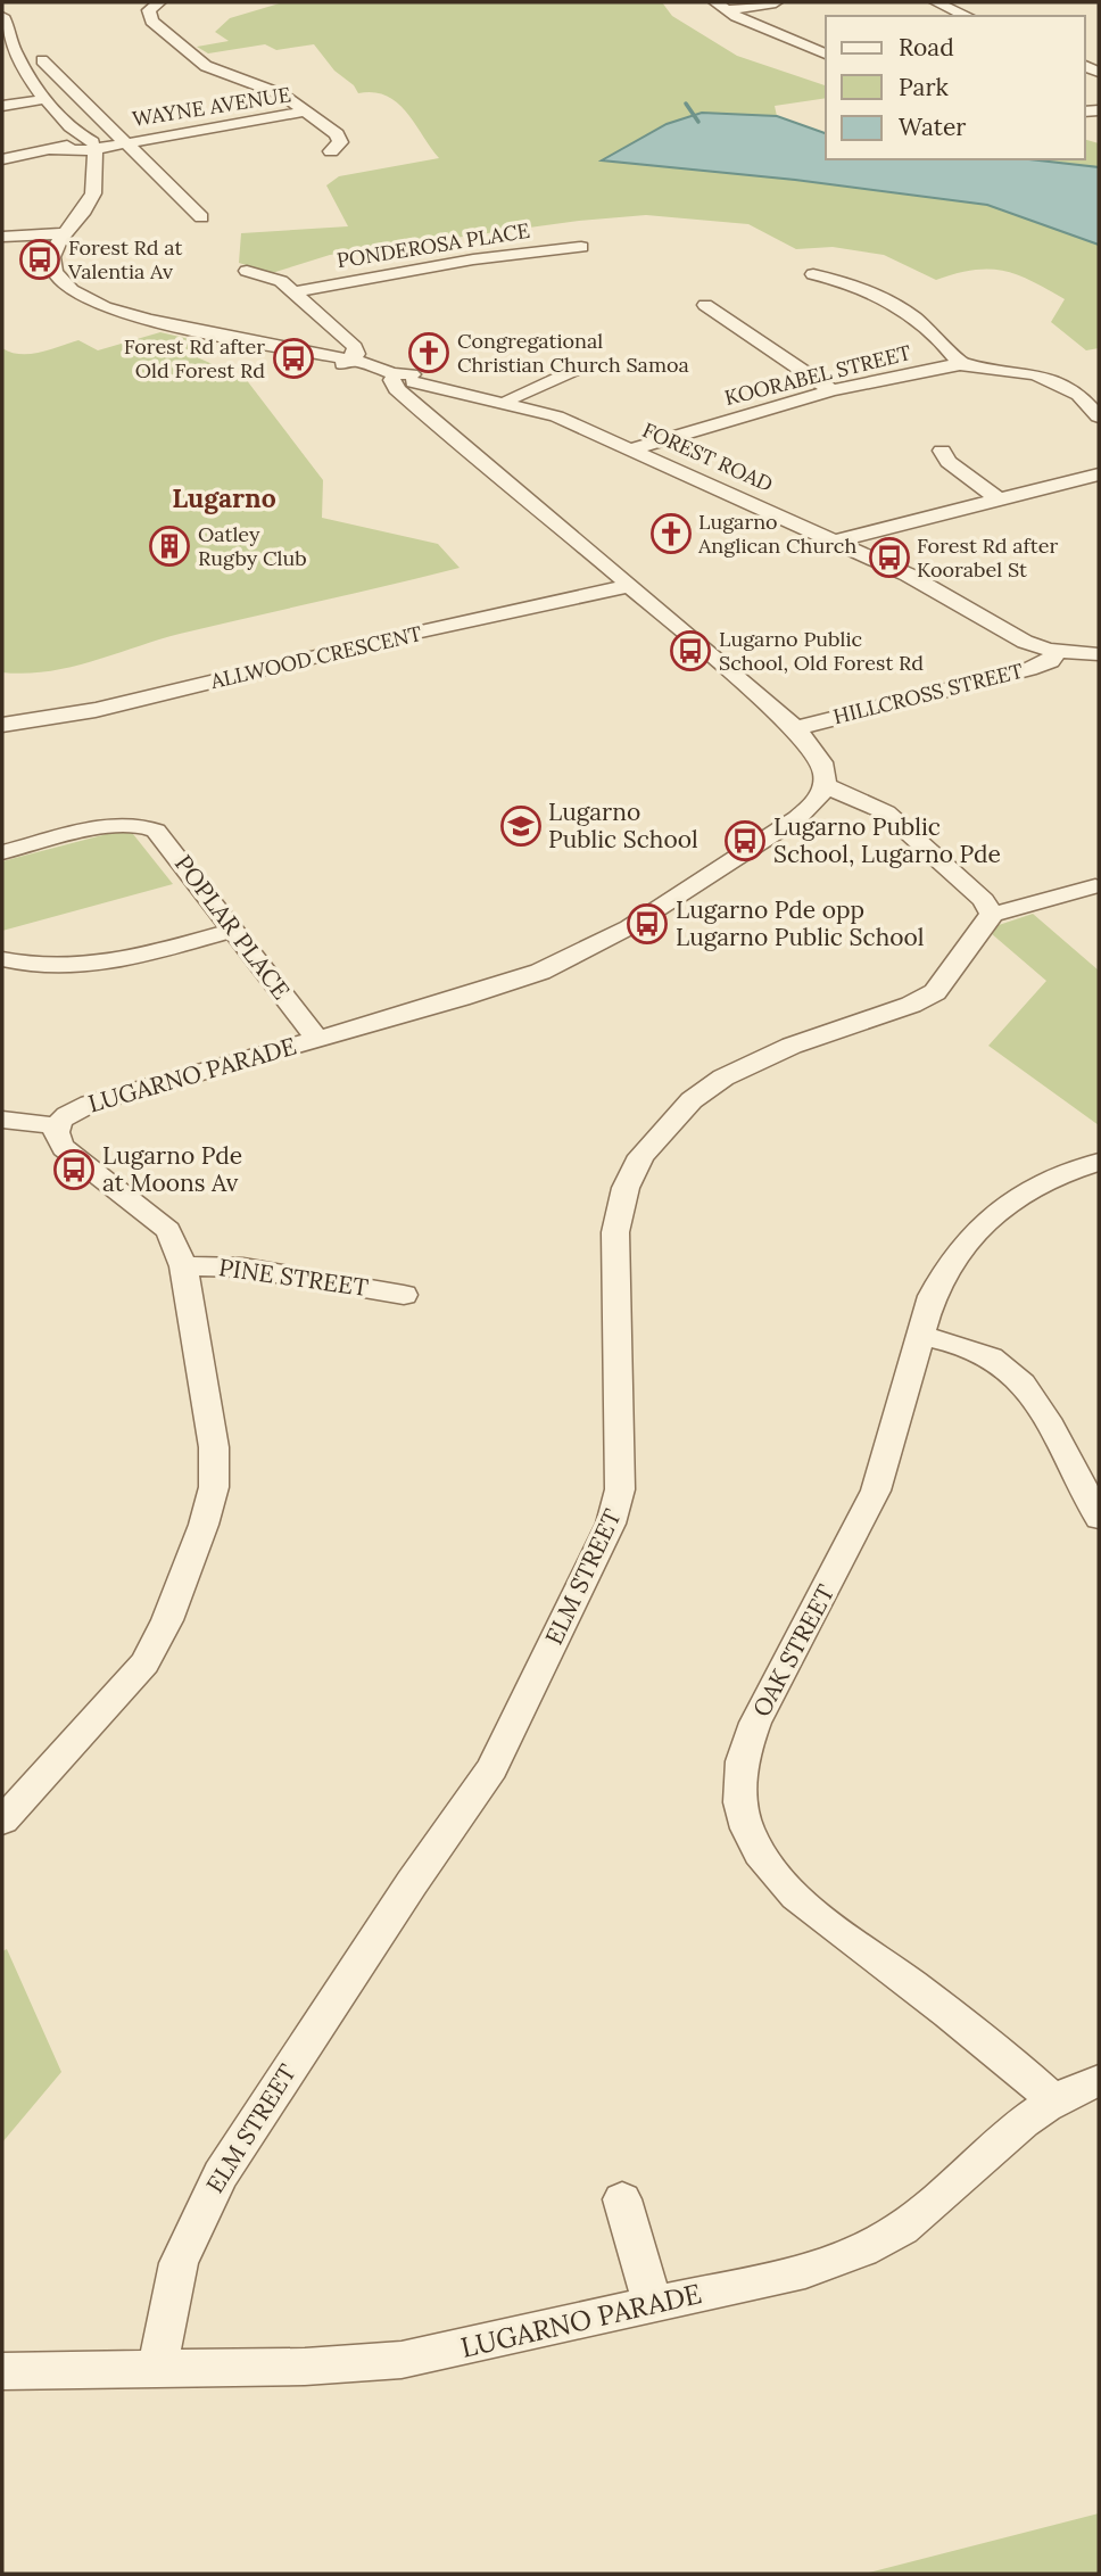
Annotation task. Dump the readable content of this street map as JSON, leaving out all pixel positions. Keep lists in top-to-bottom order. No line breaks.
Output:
{"streets":{"street":["WAYNE AVENUE","PONDEROSA PLACE","KOORABEL STREET","FOREST ROAD","ALLWOOD CRESCENT","HILLCROSS STREET","POPLAR PLACE","LUGARNO PARADE","PINE STREET","ELM STREET","OAK STREET"]},"crossings":[["KOORABEL STREET","FOREST ROAD"],["FOREST ROAD","HILLCROSS STREET"],["POPLAR PLACE","LUGARNO PARADE"],["LUGARNO PARADE","ELM STREET"],["LUGARNO PARADE","OAK STREET"]],"districts":["Lugarno"],"places":{"bus stop":["Forest Rd at Valentia Av","Forest Rd after Old Forest Rd","Forest Rd after Koorabel St","Lugarno Public School, Old Forest Rd","Lugarno Public School, Lugarno Pde","Lugarno Pde opp Lugarno Public School","Lugarno Pde at Moons Av"],"church":["Congregational Christian Church Samoa","Lugarno Anglican Church"],"building":["Oatley Rugby Club"],"school or university":["Lugarno Public School"]},"legend":["Road","Park","Water"]}
